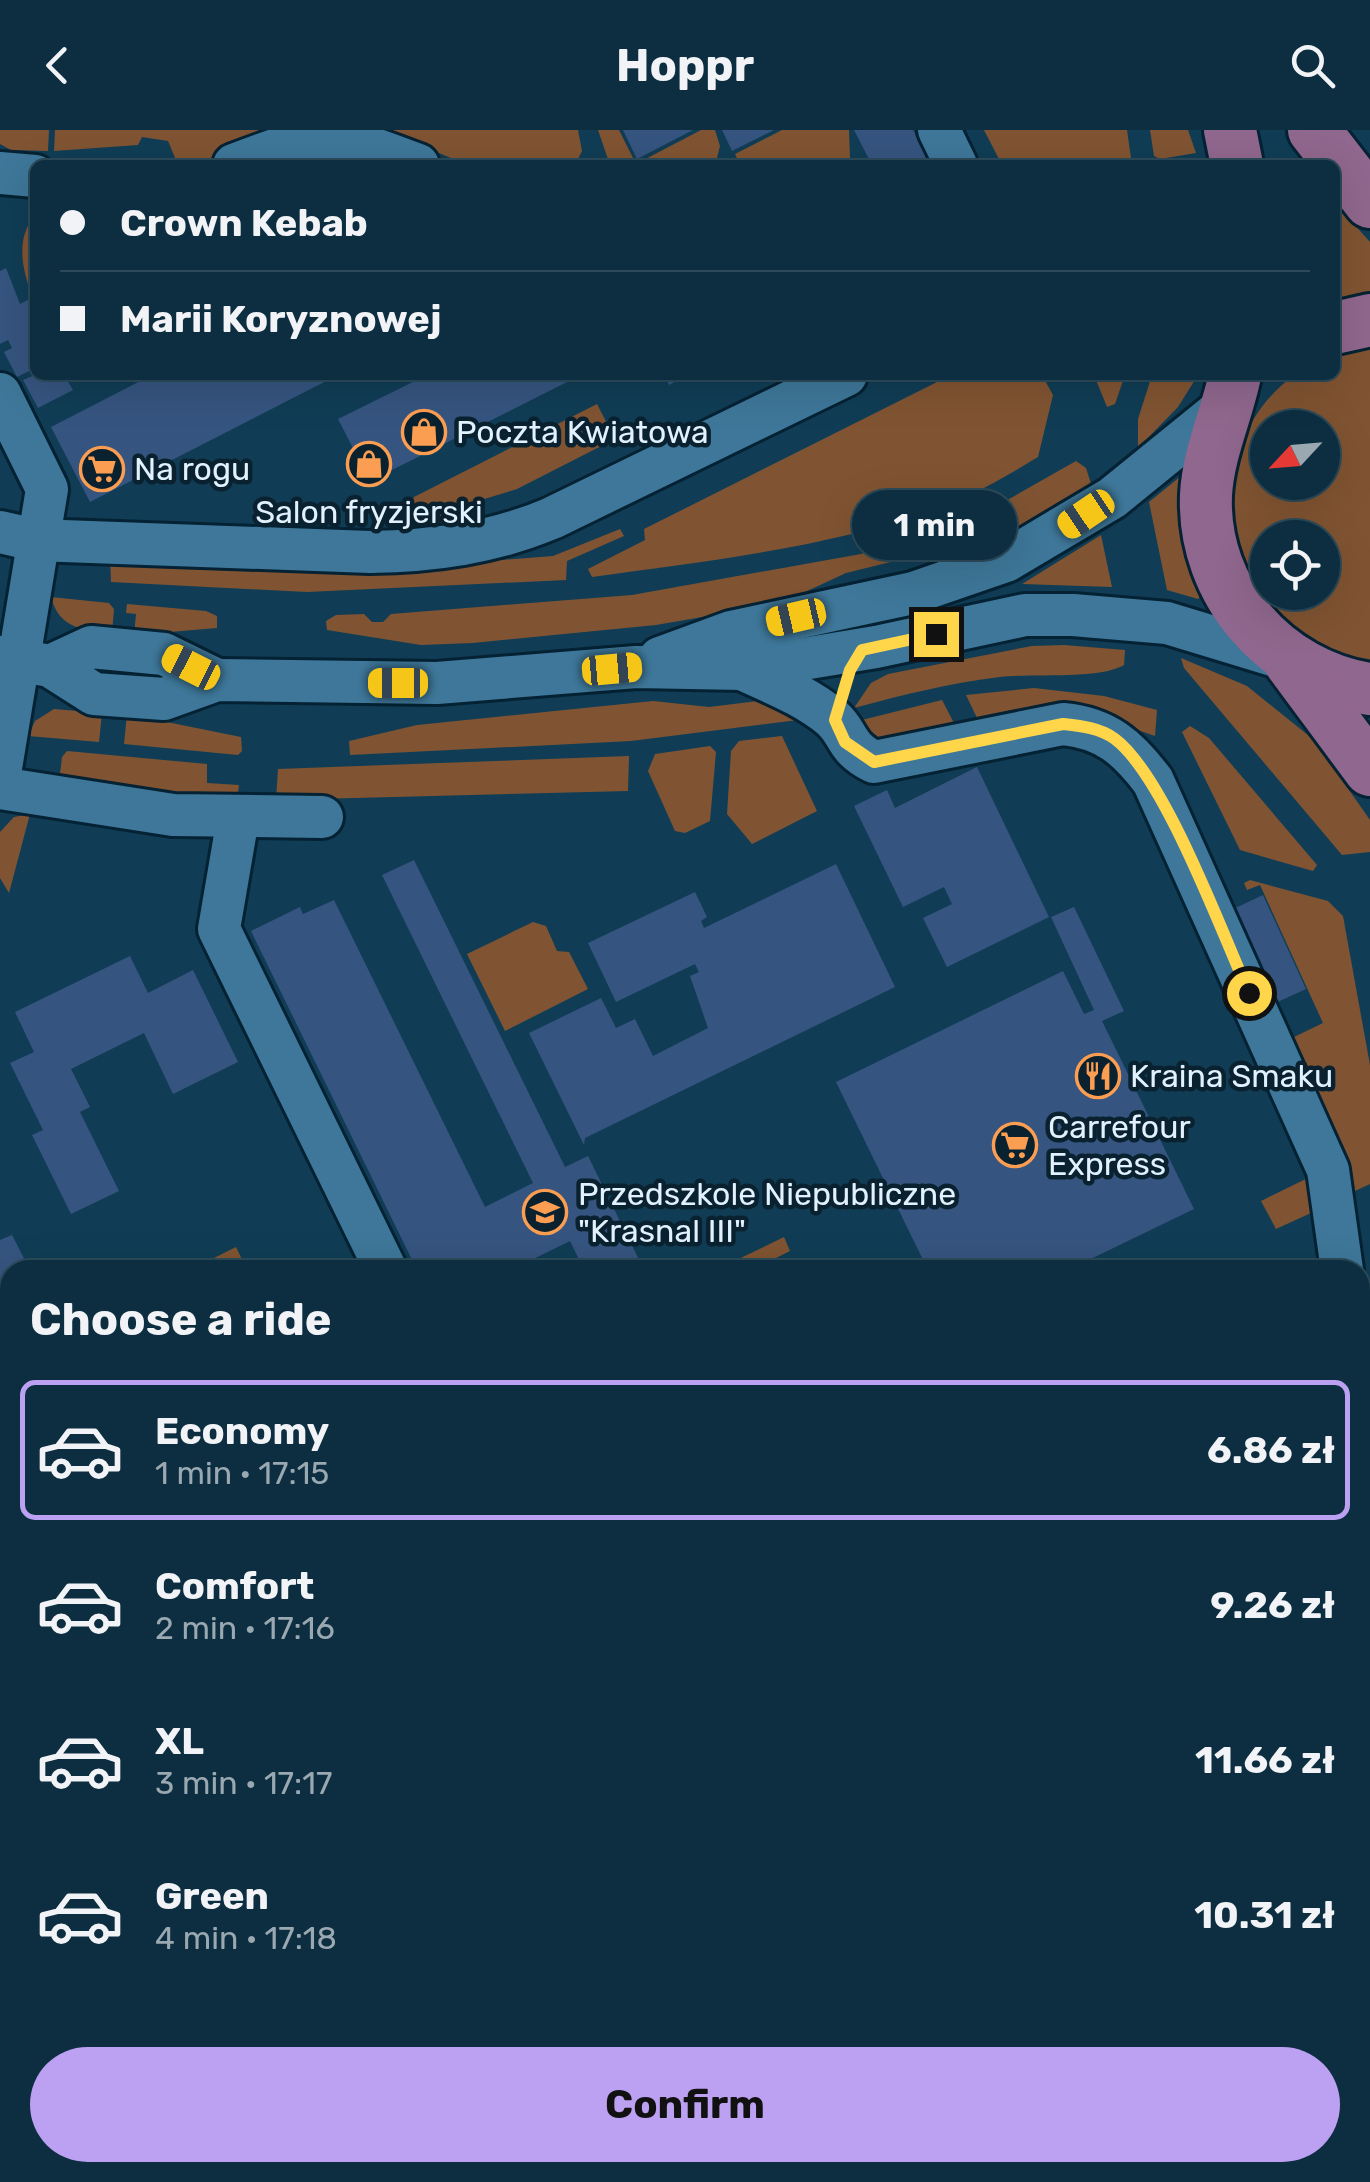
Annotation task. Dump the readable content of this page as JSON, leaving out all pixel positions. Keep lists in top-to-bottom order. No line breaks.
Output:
{"places":{"shop":["Poczta Kwiatowa","Salon fryzjerski"],"supermarket":["Na rogu","Carrefour Express"],"restaurant":["Kraina Smaku"],"school or university":["Przedszkole Niepubliczne \"Krasnal III\""]},"north":"bottom left","page":{"header":"Hoppr","banner":["Crown Kebab","Marii Koryznowej"],"bubble":"1 min","heading":"Choose a ride","list":[{"name":"Economy","note":"1 min · 17:15","value":"6.86 zł"},{"name":"Comfort","note":"2 min · 17:16","value":"9.26 zł"},{"name":"XL","note":"3 min · 17:17","value":"11.66 zł"},{"name":"Green","note":"4 min · 17:18","value":"10.31 zł"}],"buttons":"Confirm"}}
